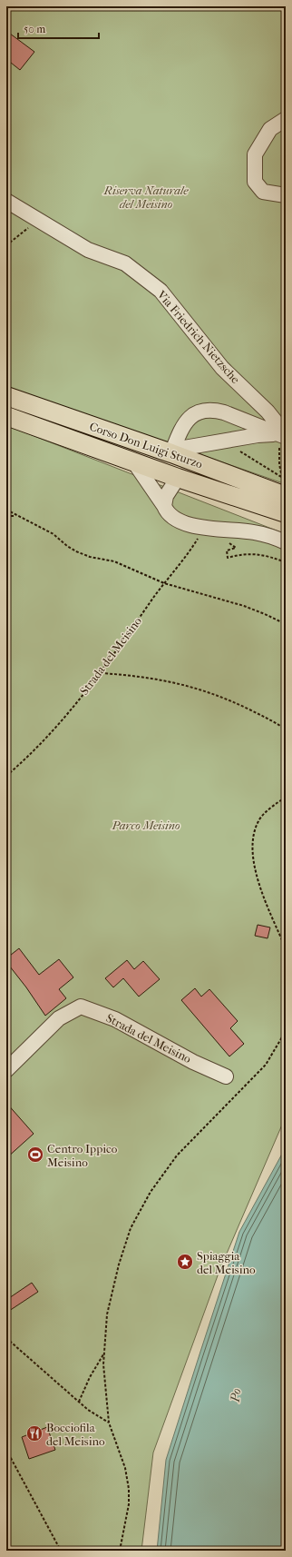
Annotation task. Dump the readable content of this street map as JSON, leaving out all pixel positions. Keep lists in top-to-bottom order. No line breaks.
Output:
{"streets":{"main road":["Corso Don Luigi Sturzo"],"street":["Via Friedrich Nietzsche","Strada del Meisino"]},"water":["Po"],"parks":["Riserva Naturale del Meisino","Parco Meisino"],"places":{"sports":["Centro Ippico Meisino"],"place":["Spiaggia del Meisino"],"restaurant":["Bocciofila del Meisino"]},"scale_bar":"50 m"}
